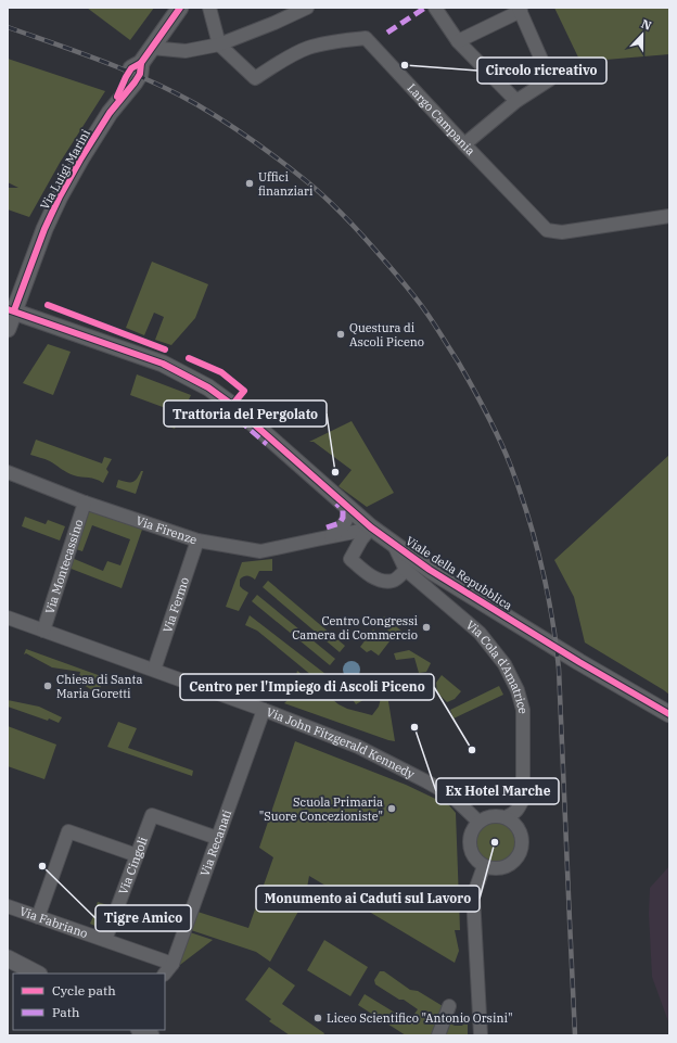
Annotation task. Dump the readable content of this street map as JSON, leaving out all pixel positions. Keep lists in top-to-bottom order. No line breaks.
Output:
{"streets":{"street":["Largo Campania","Via Luigi Marini","Via Firenze","Via Montecassino","Viale della Repubblica","Via Fermo","Via Cola d'Amatrice","Via John Fitzgerald Kennedy","Via Recanati","Via Cingoli","Via Fabriano"]},"crossings":[["Via Luigi Marini","Viale della Repubblica"],["Via Firenze","Via Montecassino"],["Via Firenze","Viale della Repubblica"],["Via Firenze","Via Fermo"],["Via Montecassino","Via John Fitzgerald Kennedy"],["Viale della Repubblica","Via Cola d'Amatrice"],["Via Fermo","Via John Fitzgerald Kennedy"],["Via Cola d'Amatrice","Via John Fitzgerald Kennedy"],["Via John Fitzgerald Kennedy","Via Recanati"],["Via Recanati","Via Cingoli"],["Via Recanati","Via Fabriano"],["Via Cingoli","Via Fabriano"]],"places":["Circolo ricreativo","Uffici finanziari","Questura di Ascoli Piceno","Trattoria del Pergolato","Centro Congressi Camera di Commercio","Chiesa di Santa Maria Goretti","Ex Hotel Marche","Centro per l'Impiego di Ascoli Piceno","Scuola Primaria \"Suore Concezioniste\"","Monumento ai Caduti sul Lavoro","Tigre Amico","Liceo Scientifico \"Antonio Orsini\""],"legend":["Cycle path","Path"],"north":"top"}
